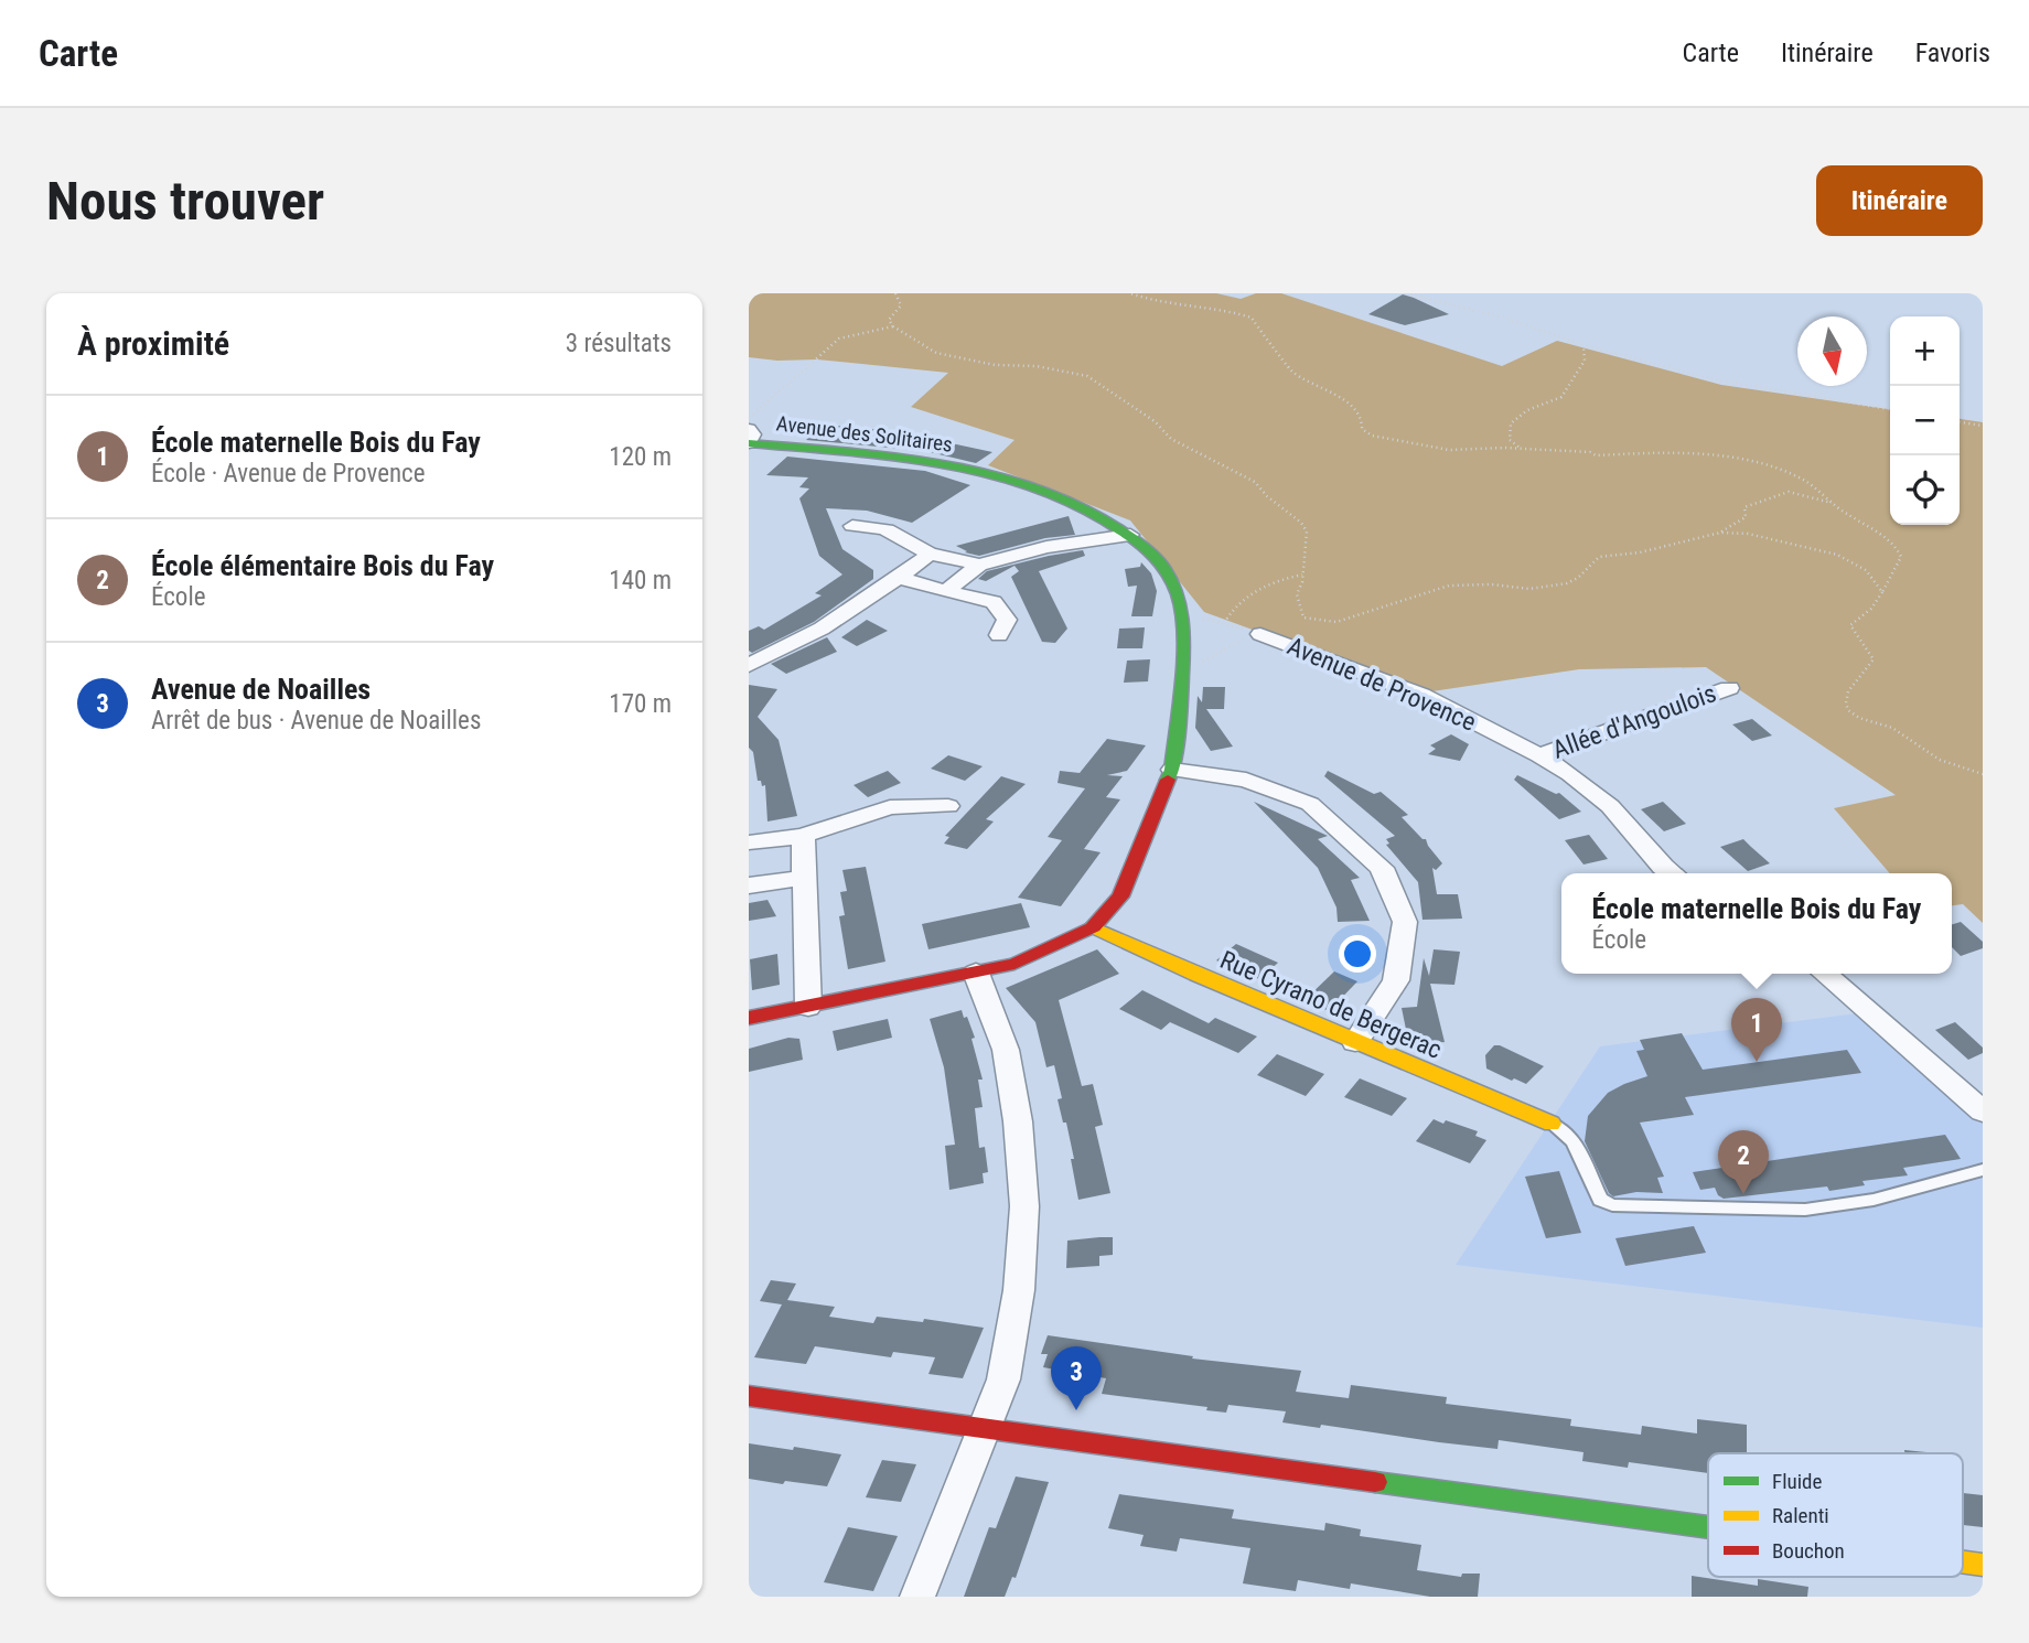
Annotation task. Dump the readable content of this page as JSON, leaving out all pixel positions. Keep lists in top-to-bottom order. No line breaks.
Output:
{"streets":{"street":["Avenue des Solitaires","Avenue de Provence","Allée d'Angoulois","Rue Cyrano de Bergerac"]},"crossings":[["Avenue des Solitaires","Rue Cyrano de Bergerac"],["Avenue de Provence","Allée d'Angoulois"]],"legend":["Fluide","Ralenti","Bouchon"],"north":"bottom","page":{"header":"Carte","nav":["Carte","Itinéraire","Favoris"],"buttons":"Itinéraire","title":"Nous trouver","heading":["À proximité","3 résultats"],"map_buttons":["+","−"],"list":[{"mark":"1","name":"École maternelle Bois du Fay","note":"École · Avenue de Provence","value":"120 m"},{"mark":"2","name":"École élémentaire Bois du Fay","note":"École","value":"140 m"},{"mark":"3","name":"Avenue de Noailles","note":"Arrêt de bus · Avenue de Noailles","value":"170 m"}],"popup":["École maternelle Bois du Fay","École"],"pins":["1","2","3"]}}
